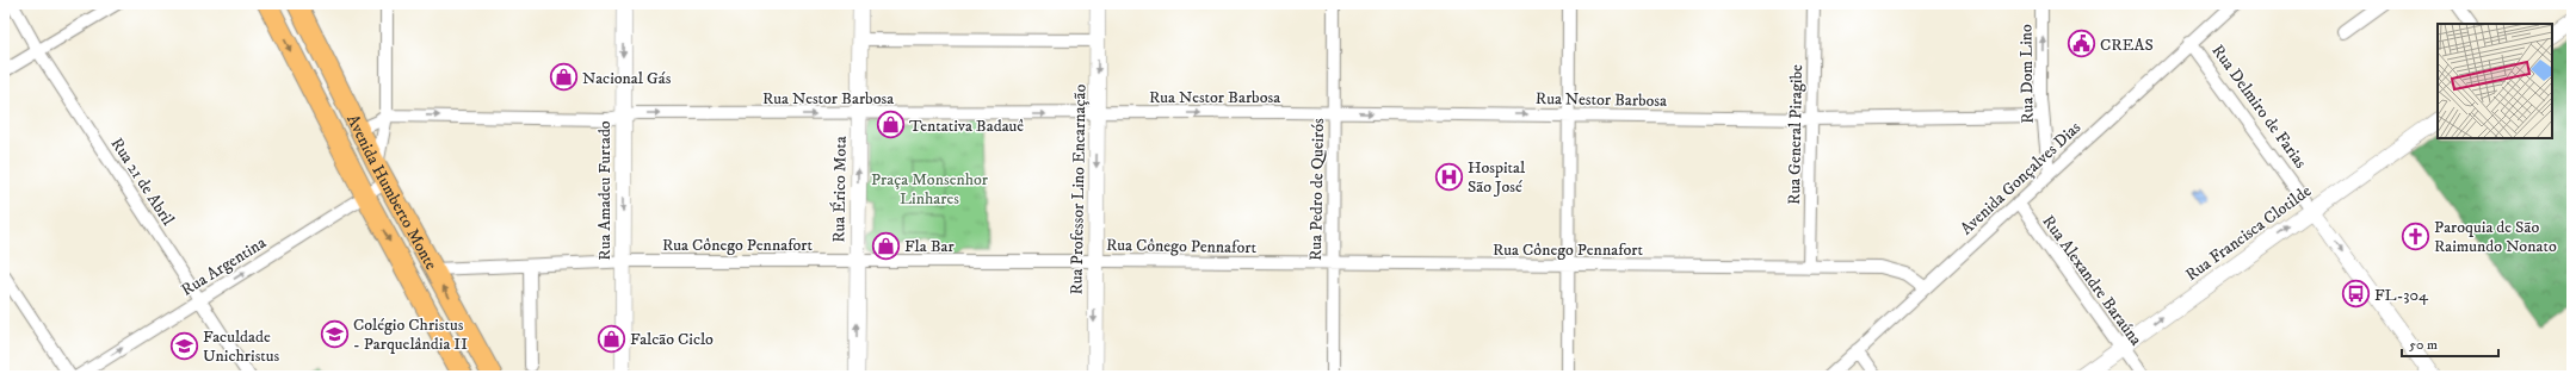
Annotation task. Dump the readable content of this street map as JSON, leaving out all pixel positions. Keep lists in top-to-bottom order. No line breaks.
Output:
{"streets":{"main road":["Avenida Humberto Monte"],"street":["Rua Dom Lino","Rua Nestor Barbosa","Rua Delmiro de Farias","Rua General Piragibe","Avenida Gonçalves Dias","Rua 21 de Abril","Rua Érico Mota","Rua Professor Lino Encarnação","Rua Pedro de Queirós","Rua Amadeu Furtado","Rua Francisca Clotilde","Rua Cônego Pennafort","Rua Argentina","Rua Alexandre Baraúna"]},"crossings":[["Rua Dom Lino","Rua Nestor Barbosa"],["Rua Dom Lino","Avenida Gonçalves Dias"],["Rua Nestor Barbosa","Rua General Piragibe"],["Rua Nestor Barbosa","Rua Érico Mota"],["Rua Nestor Barbosa","Rua Professor Lino Encarnação"],["Rua Nestor Barbosa","Rua Pedro de Queirós"],["Rua Nestor Barbosa","Rua Amadeu Furtado"],["Rua Nestor Barbosa","Avenida Humberto Monte"],["Rua Delmiro de Farias","Avenida Gonçalves Dias"],["Rua Delmiro de Farias","Rua Francisca Clotilde"],["Rua General Piragibe","Rua Cônego Pennafort"],["Avenida Gonçalves Dias","Rua Cônego Pennafort"],["Avenida Gonçalves Dias","Rua Alexandre Baraúna"],["Rua 21 de Abril","Rua Argentina"],["Rua Érico Mota","Rua Cônego Pennafort"],["Rua Professor Lino Encarnação","Rua Cônego Pennafort"],["Rua Pedro de Queirós","Rua Cônego Pennafort"],["Rua Amadeu Furtado","Rua Cônego Pennafort"],["Avenida Humberto Monte","Rua Cônego Pennafort"],["Avenida Humberto Monte","Rua Argentina"],["Rua Francisca Clotilde","Rua Alexandre Baraúna"]],"one_way":["Rua Dom Lino","Rua Nestor Barbosa","Rua Delmiro de Farias","Rua Érico Mota","Rua Professor Lino Encarnação","Rua Amadeu Furtado","Rua Francisca Clotilde","Rua Argentina"],"parks":["Praça Monsenhor Linhares"],"places":{"public building":["CREAS"],"shop":["Nacional Gás","Tentativa Badauê","Fla Bar","Falcão Ciclo"],"hospital":["Hospital São José"],"church":["Paroquia de São Raimundo Nonato"],"bus stop":["FL-304"],"school or university":["Colégio Christus - Parquelândia II","Faculdade Unichristus"]},"scale_bar":"50 m"}
